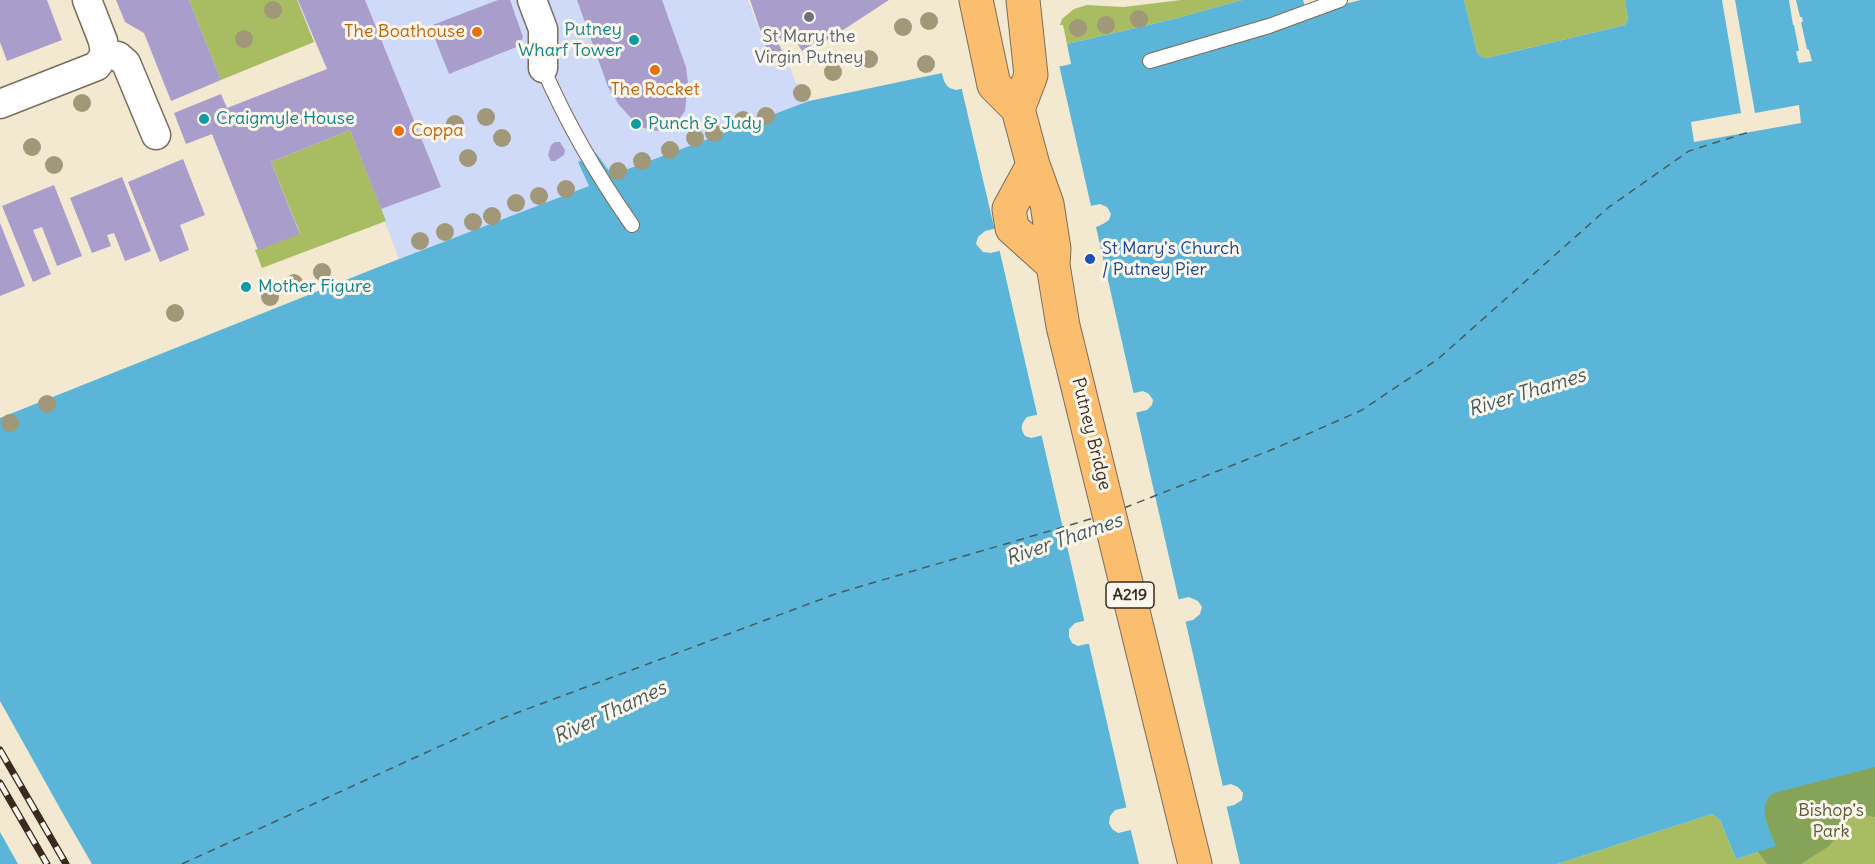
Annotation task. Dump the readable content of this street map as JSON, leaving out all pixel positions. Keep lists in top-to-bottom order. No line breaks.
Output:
{"streets":{"main road":["Putney Bridge","A219"]},"water":["River Thames"],"parks":["Bishop's Park"],"places":["St Mary the Virgin Putney","The Boathouse","Putney Wharf Tower","The Rocket","Craigmyle House","Punch & Judy","Coppa","St Mary's Church / Putney Pier","Mother Figure"]}
